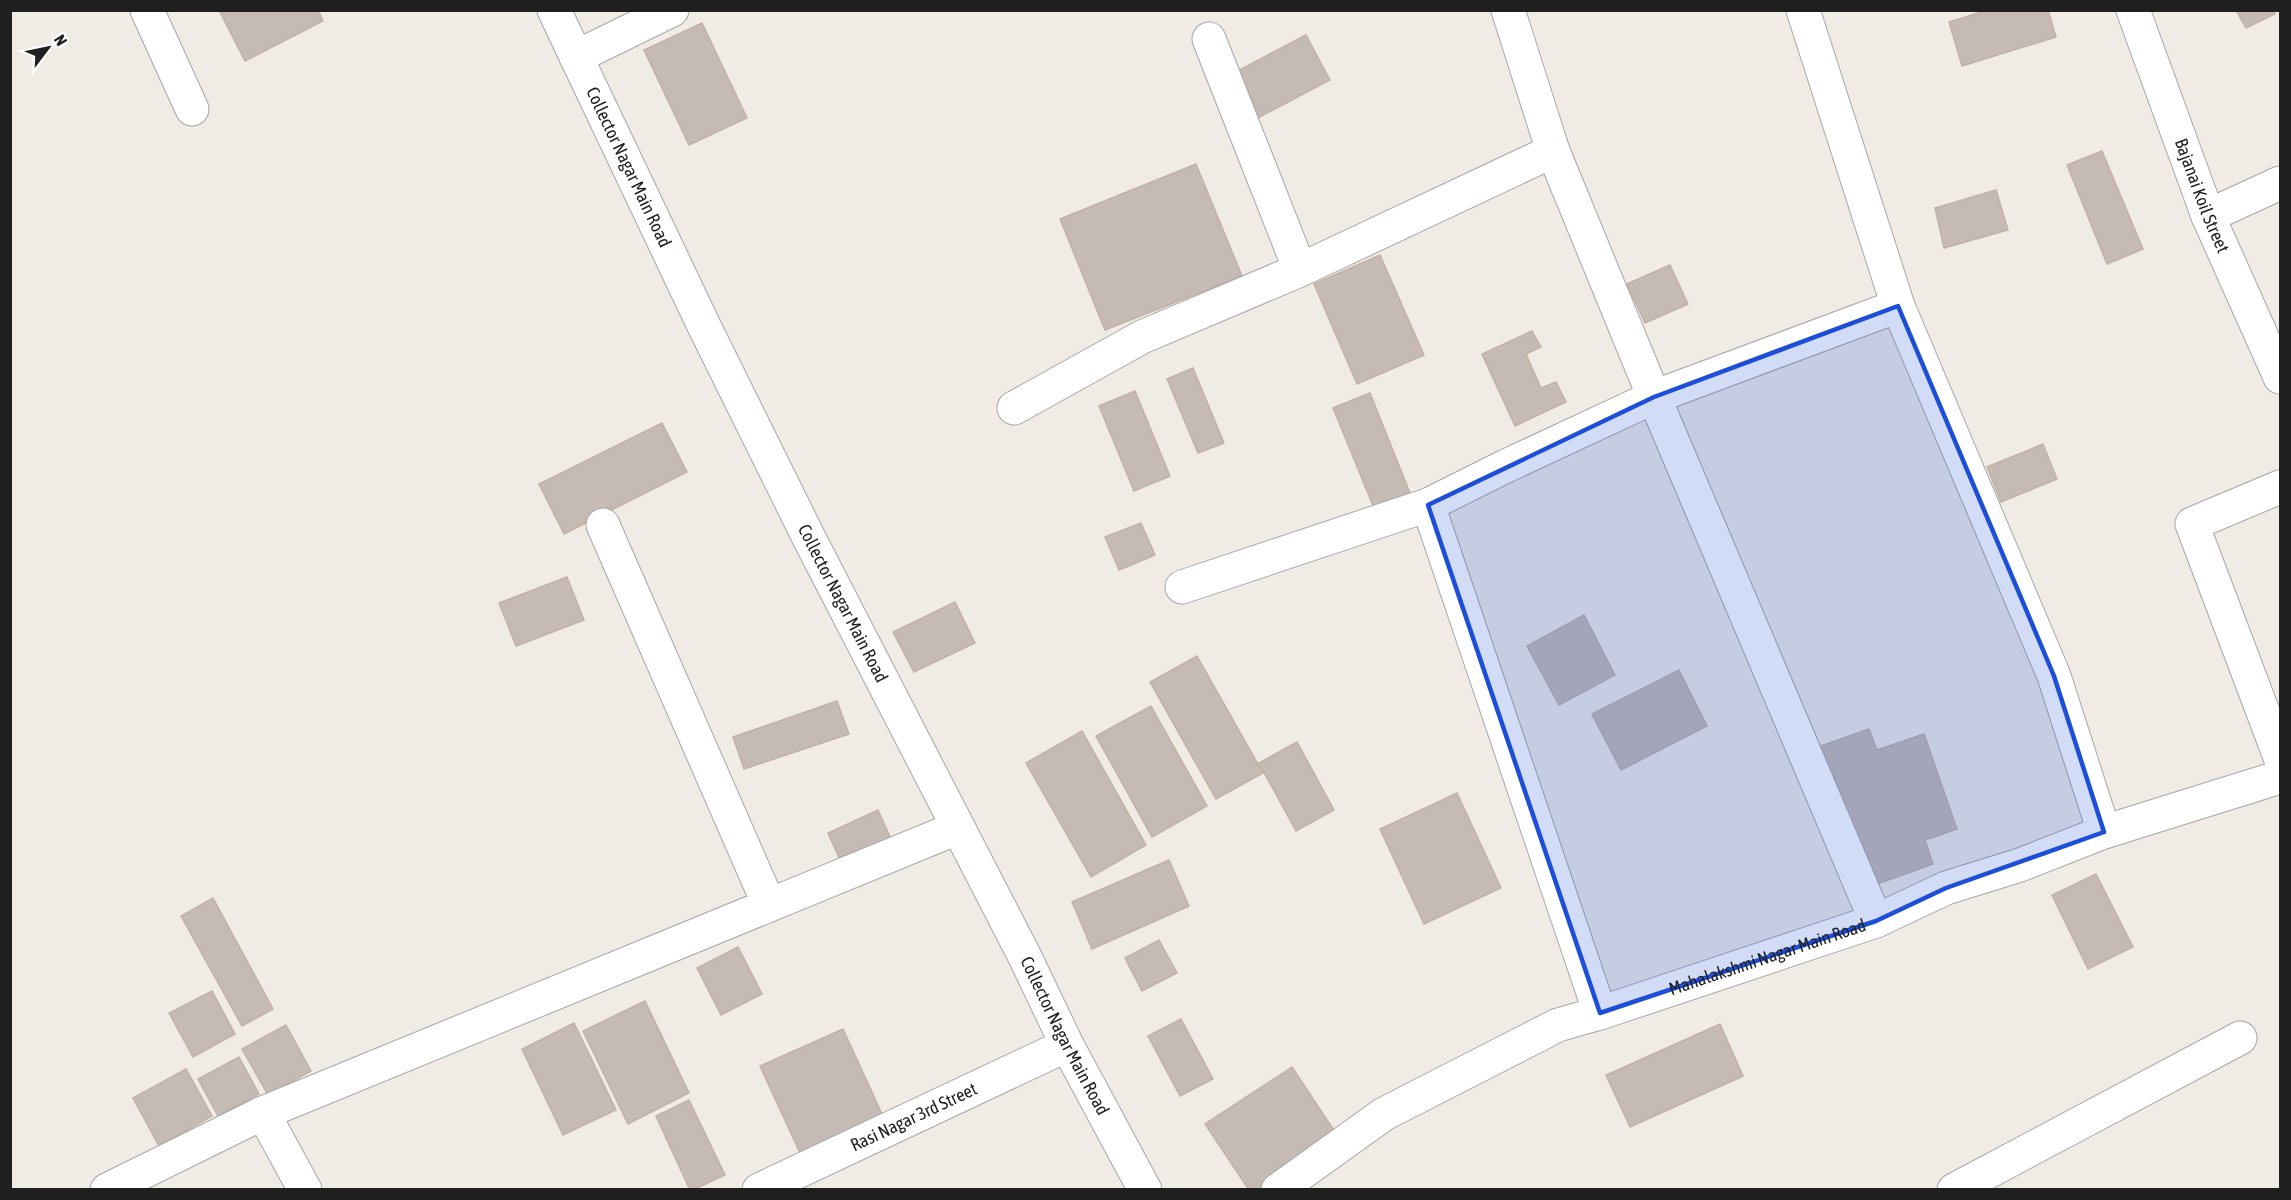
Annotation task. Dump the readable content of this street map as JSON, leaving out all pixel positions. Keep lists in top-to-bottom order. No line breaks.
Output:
{"streets":{"street":["Collector Nagar Main Road","Bajanai Koil Street","Mahalakshmi Nagar Main Road","Rasi Nagar 3rd Street"]},"crossings":[["Collector Nagar Main Road","Rasi Nagar 3rd Street"]],"north":"top right"}
